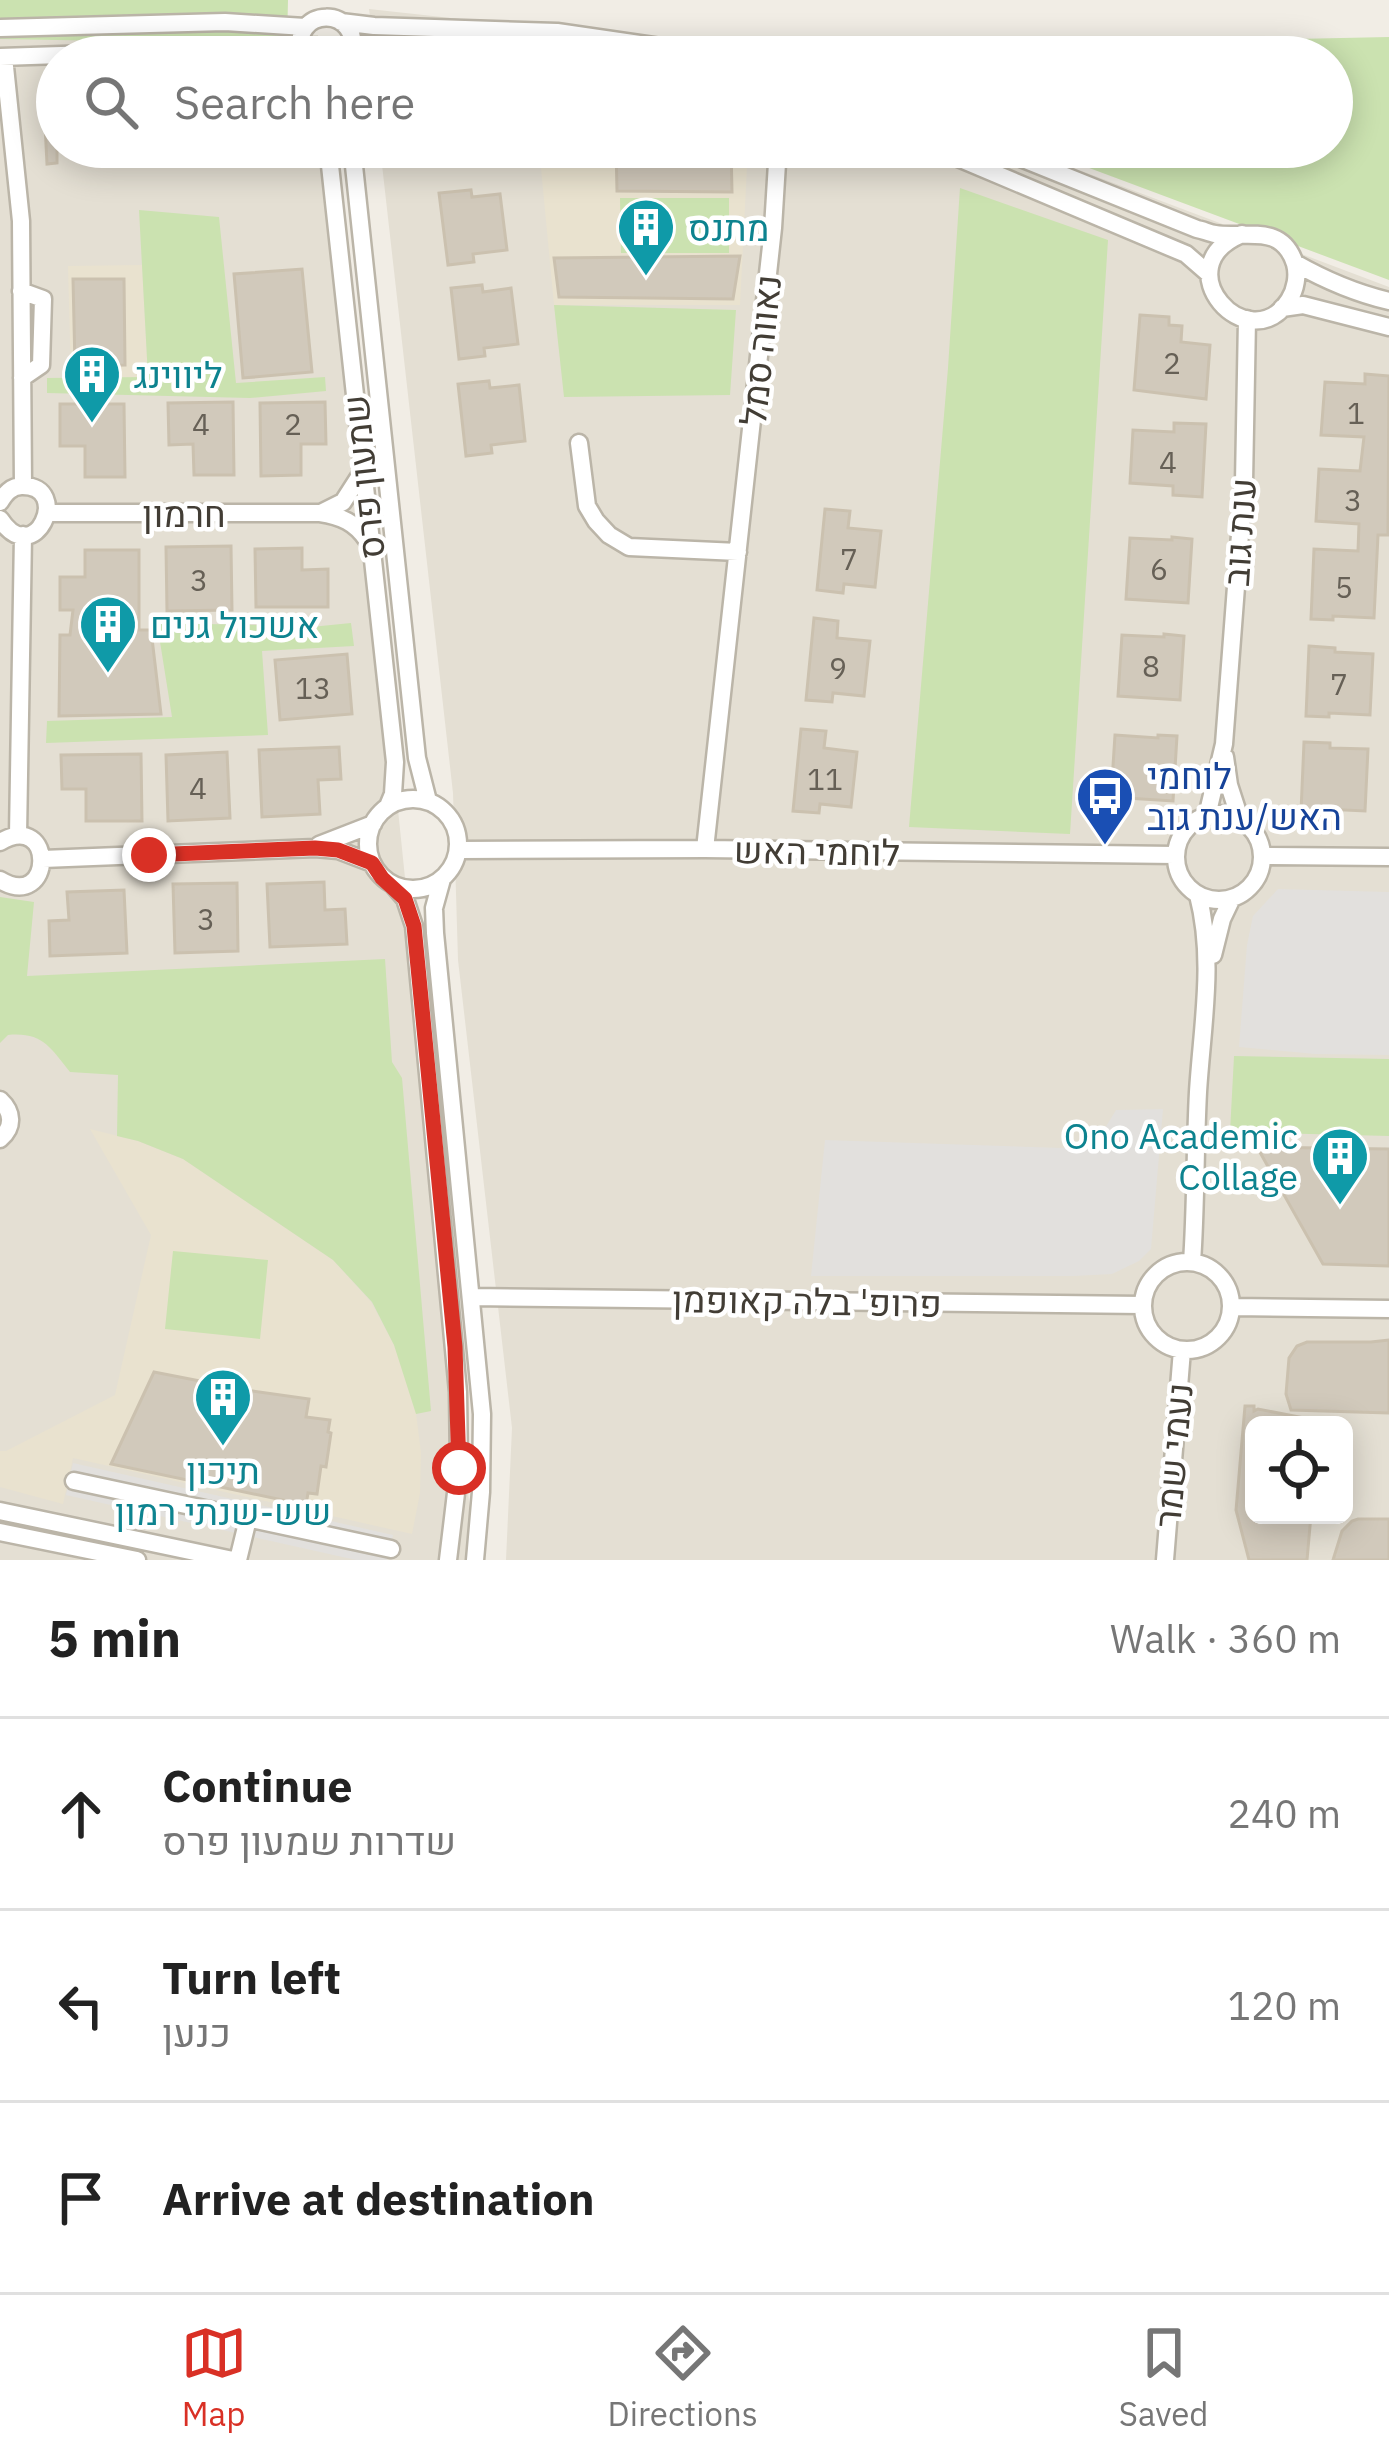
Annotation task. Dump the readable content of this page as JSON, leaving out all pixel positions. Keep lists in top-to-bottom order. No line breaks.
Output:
{"streets":{"street":["נאווה סמל","שמעון פרס","חרמון","ענת גוב","לוחמי האש","פרופ' בלה קאופמן","נעמי שמר"]},"crossings":[["נאווה סמל","לוחמי האש"],["שמעון פרס","לוחמי האש"],["ענת גוב","לוחמי האש"],["פרופ' בלה קאופמן","נעמי שמר"]],"places":{"building":["מתנס","ליווינג","אשכול גנים","Ono Academic Collage","תיכון שש-שנתי רמון"],"bus stop":["לוחמי האש/ענת גוב"]},"house_numbers":["2","1","4","2","4","3","7","6","3","5","8","9","7","13","11","4","3"],"page":{"search":"Search here","heading":["5 min","Walk · 360 m"],"list":[["Continue","שדרות שמעון פרס","240 m"],["Turn left","כנען","120 m"],"Arrive at destination"],"nav":["Map","Directions","Saved"]}}
